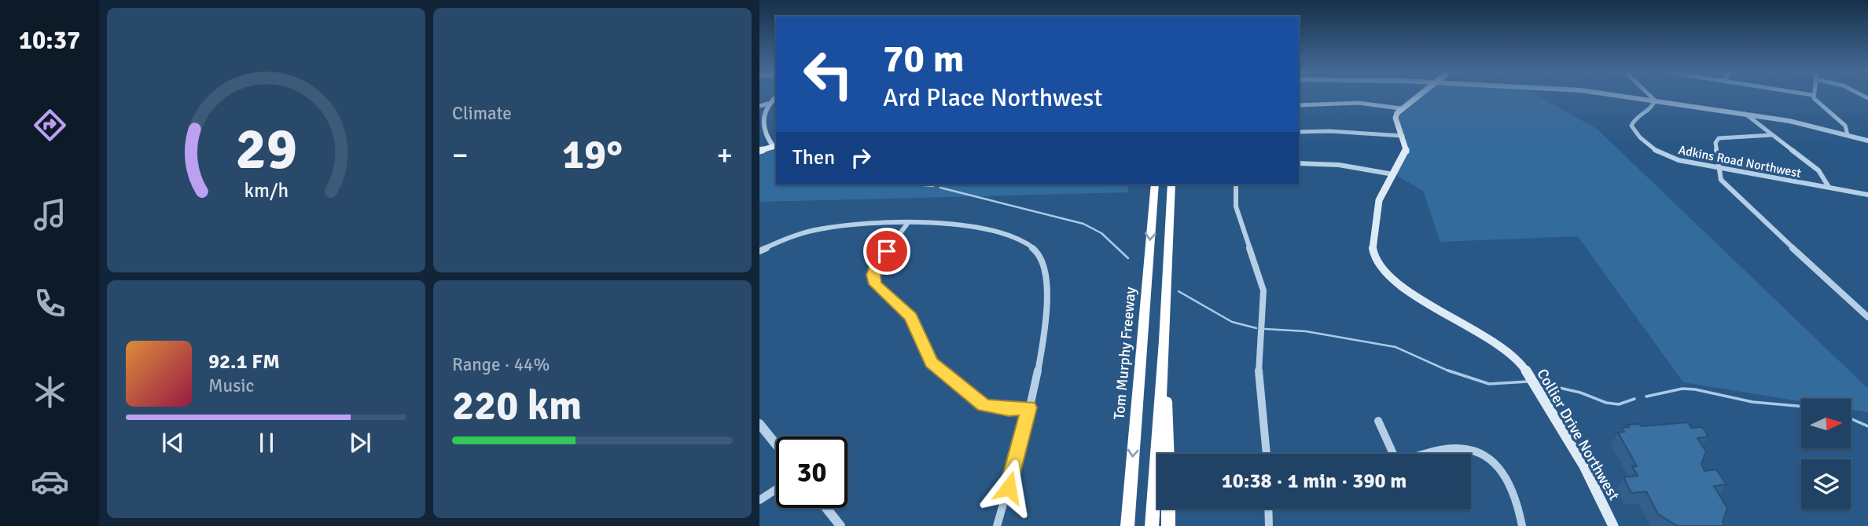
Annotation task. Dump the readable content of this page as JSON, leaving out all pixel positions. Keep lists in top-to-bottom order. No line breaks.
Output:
{"streets":{"highway":["Tom Murphy Freeway"],"main road":["Collier Drive Northwest"],"street":["Adkins Road Northwest"]},"north":"right","page":{"tabs":"10:37","tile":["Climate",["Range · 44%","220 km"]],"turn":["70 m","Ard Place Northwest"],"then":"Then","heat":["−","19°","+"],"song":["92.1 FM","Music"],"limit":"30","trip":"10:38 · 1 min · 390 m","gauge":["29","km/h"]}}
